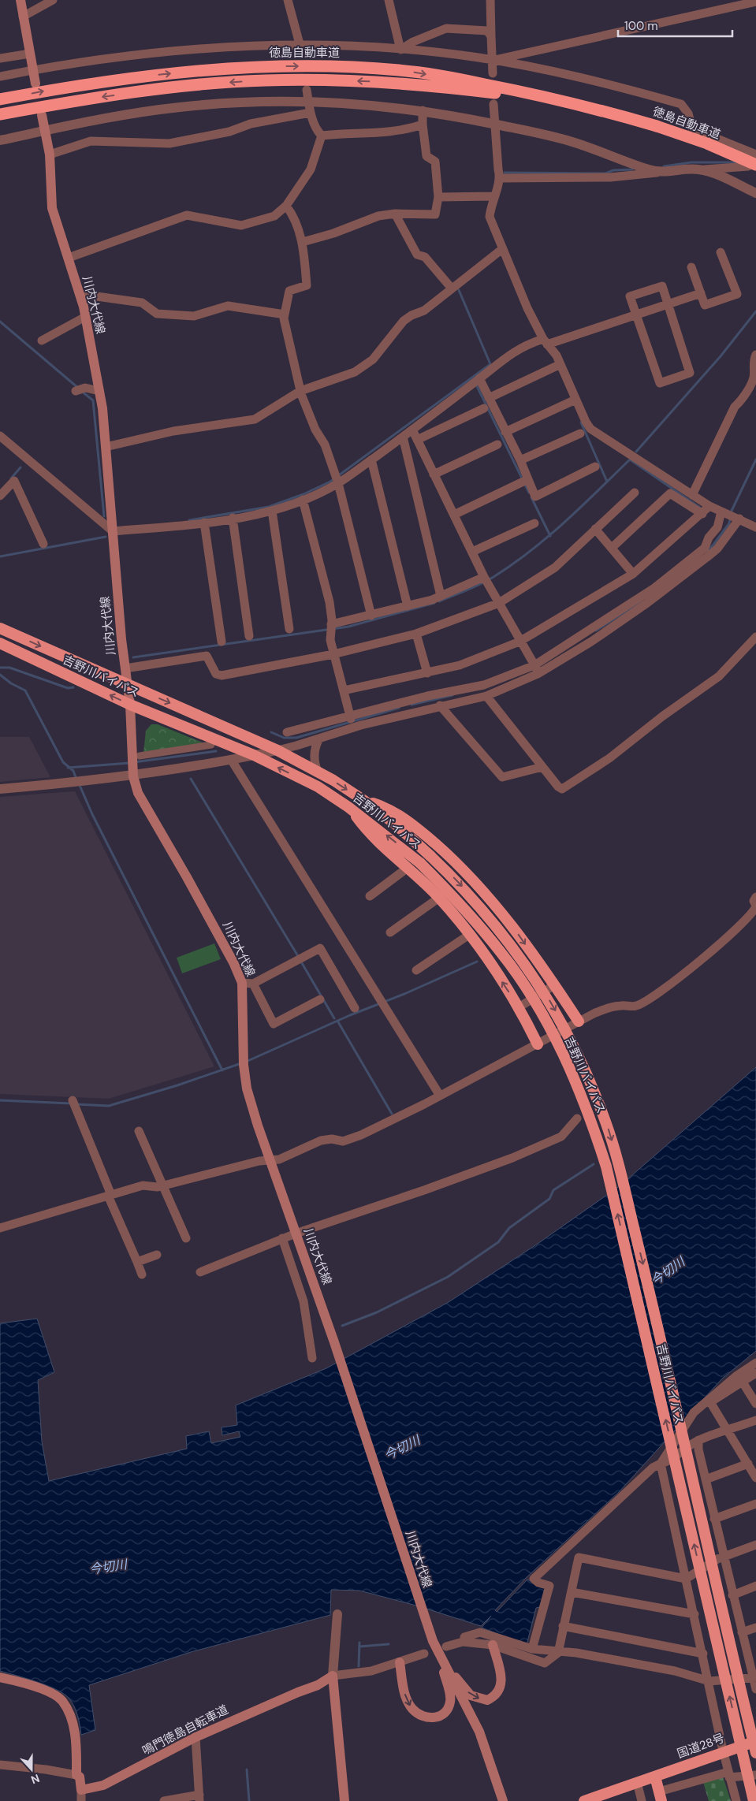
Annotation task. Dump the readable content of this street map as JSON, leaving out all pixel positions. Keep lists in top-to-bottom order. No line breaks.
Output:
{"streets":{"highway":["徳島自動車道","吉野川バイパス","国道28号"],"main road":["川内大代線","鳴門徳島自転車道"]},"crossings":[["川内大代線","吉野川バイパス"]],"water":["今切川"],"scale_bar":"100 m","north":"bottom"}
